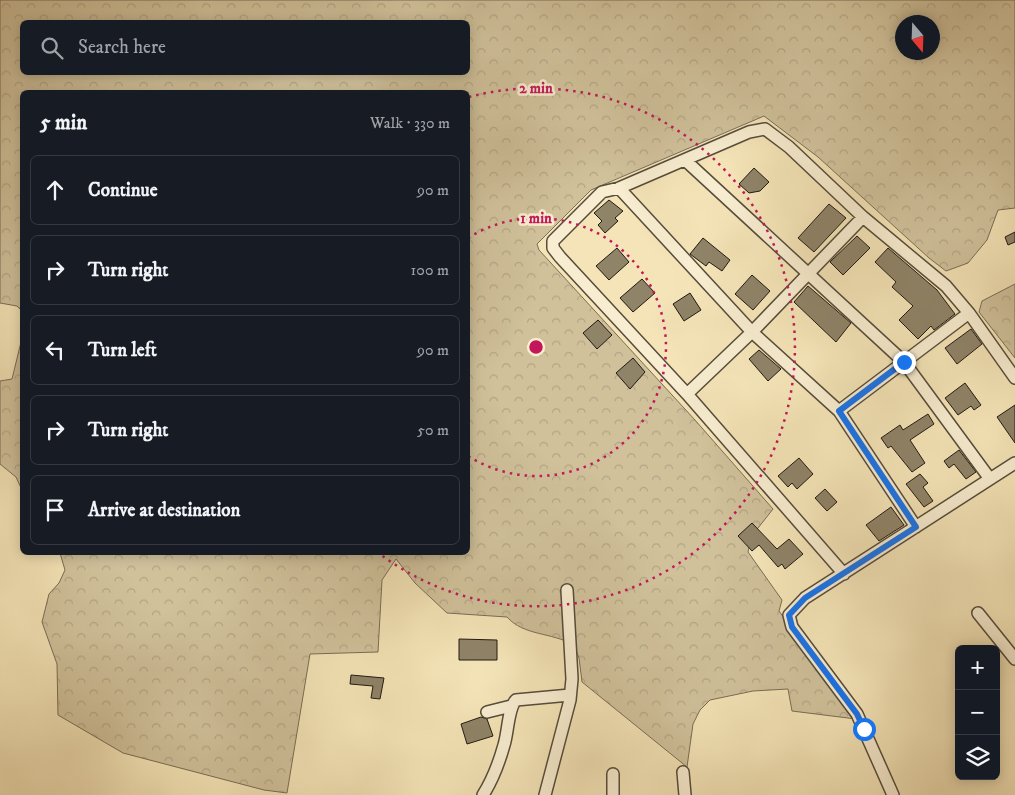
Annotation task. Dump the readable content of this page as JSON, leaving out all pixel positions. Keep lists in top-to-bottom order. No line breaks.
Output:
{"north":"bottom","page":{"search":"Search here","heading":["5 min","Walk · 330 m"],"list":[["Continue","90 m"],["Turn right","100 m"],["Turn left","90 m"],["Turn right","50 m"],"Arrive at destination"],"map_buttons":["+","−"]},"rings":["2 min","1 min"]}
